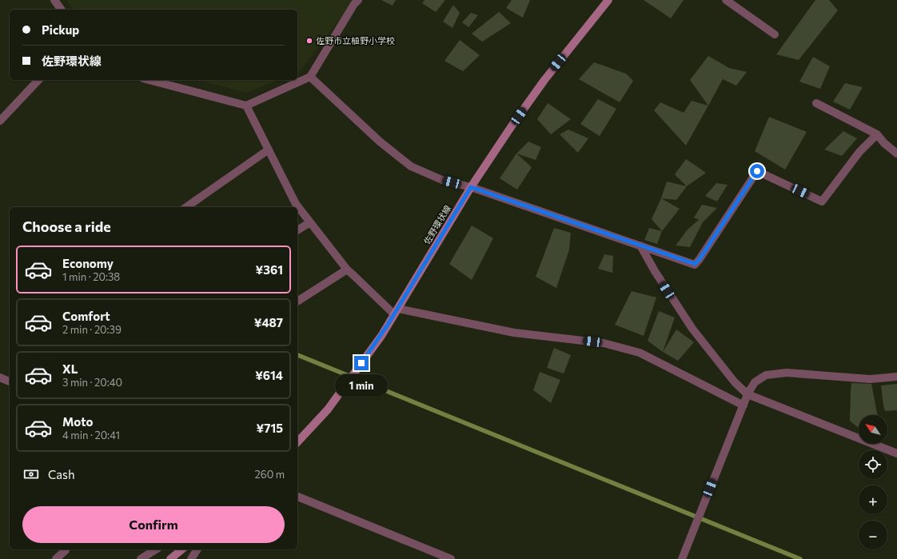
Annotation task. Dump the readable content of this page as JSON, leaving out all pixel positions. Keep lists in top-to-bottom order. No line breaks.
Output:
{"streets":{"main road":["佐野環状線"]},"places":["佐野市立植野小学校"],"north":"top left","page":{"banner":["Pickup","佐野環状線"],"heading":"Choose a ride","list":[{"name":"Economy","note":"1 min · 20:38","value":"¥361"},{"name":"Comfort","note":"2 min · 20:39","value":"¥487"},{"name":"XL","note":"3 min · 20:40","value":"¥614"},{"name":"Moto","note":"4 min · 20:41","value":"¥715"}],"bubble":"1 min","map_buttons":["+","−"],"pay":["Cash","260 m"],"buttons":"Confirm"}}
